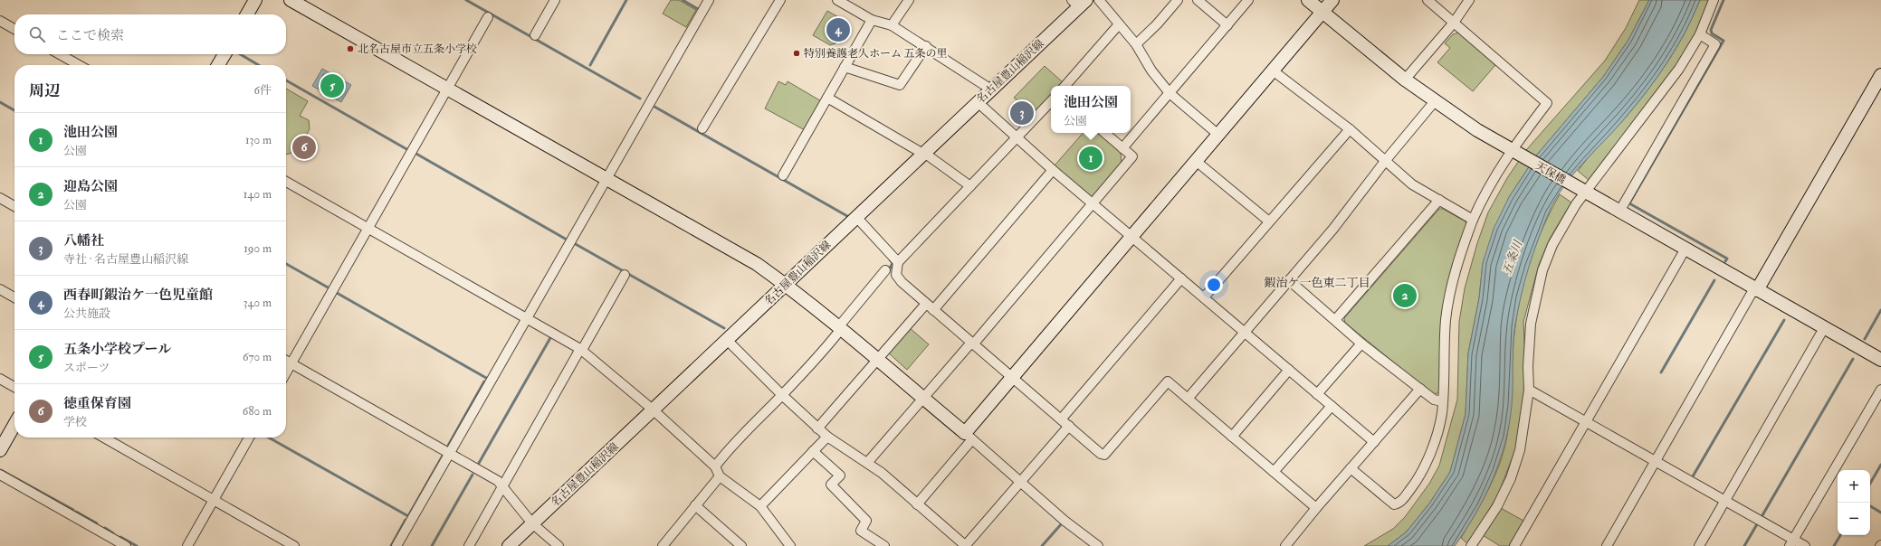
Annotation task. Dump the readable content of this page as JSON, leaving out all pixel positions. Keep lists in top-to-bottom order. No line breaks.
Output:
{"streets":{"street":["名古屋豊山稲沢線","天保橋"]},"districts":["鍜治ケ一色東二丁目"],"water":["五条川"],"places":["北名古屋市立五条小学校","特別養護老人ホーム 五条の里"],"page":{"search":"ここで検索","pins":["4","5","3","6","1","2"],"heading":["周辺","6件"],"popup":["池田公園","公園"],"list":[{"mark":"1","name":"池田公園","note":"公園","value":"130 m"},{"mark":"2","name":"迎島公園","note":"公園","value":"140 m"},{"mark":"3","name":"八幡社","note":"寺社 · 名古屋豊山稲沢線","value":"190 m"},{"mark":"4","name":"西春町鍜治ケ一色児童館","note":"公共施設","value":"340 m"},{"mark":"5","name":"五条小学校プール","note":"スポーツ","value":"670 m"},{"mark":"6","name":"徳重保育園","note":"学校","value":"680 m"}],"map_buttons":["+","−"]}}
